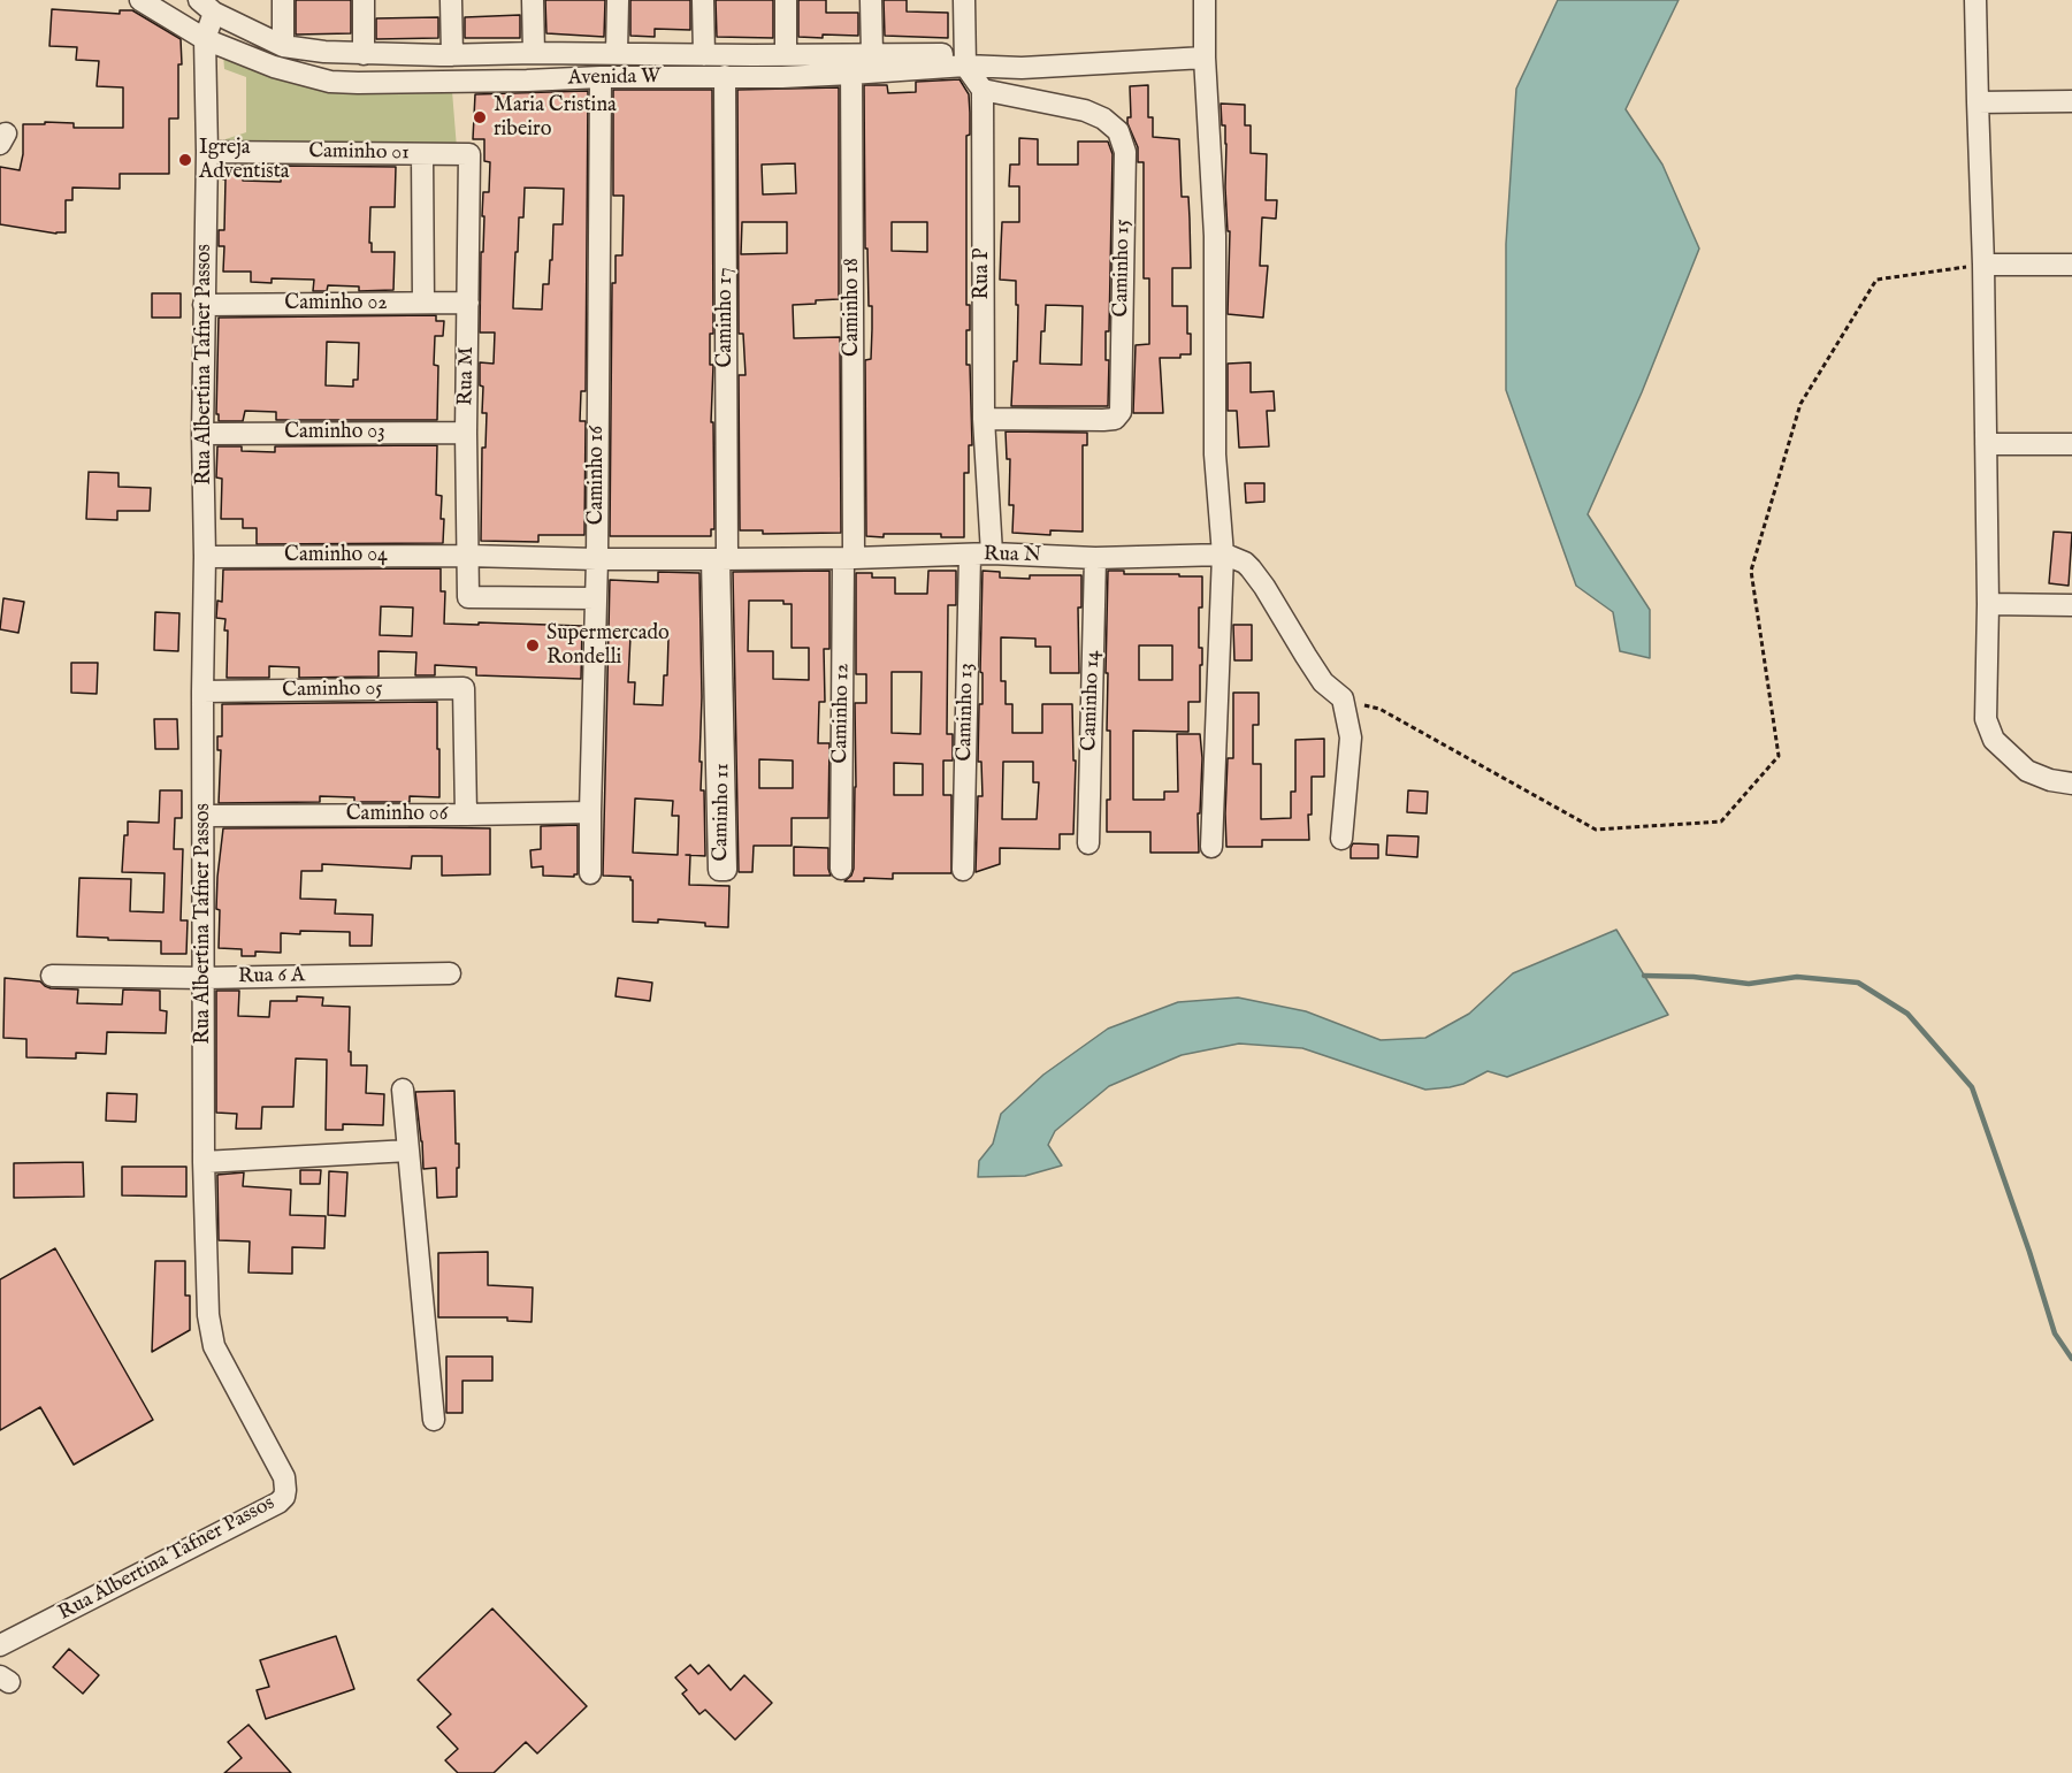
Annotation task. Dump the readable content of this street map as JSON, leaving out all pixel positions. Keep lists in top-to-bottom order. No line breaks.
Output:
{"streets":{"street":["Avenida W","Caminho 01","Caminho 15","Rua P","Caminho 02","Caminho 18","Caminho 17","Rua Albertina Tafner Passos","Rua M","Caminho 03","Caminho 16","Caminho 04","Rua N","Caminho 05","Caminho 14","Caminho 13","Caminho 12","Caminho 11","Caminho 06","Rua 6 A"]},"crossings":[["Avenida W","Caminho 18"],["Avenida W","Caminho 17"],["Avenida W","Rua Albertina Tafner Passos"],["Avenida W","Caminho 16"],["Caminho 01","Rua Albertina Tafner Passos"],["Caminho 01","Rua M"],["Caminho 15","Rua P"],["Rua P","Rua N"],["Caminho 02","Rua Albertina Tafner Passos"],["Caminho 02","Rua M"],["Caminho 18","Rua N"],["Caminho 18","Caminho 12"],["Caminho 17","Rua N"],["Caminho 17","Caminho 11"],["Rua Albertina Tafner Passos","Caminho 03"],["Rua Albertina Tafner Passos","Caminho 04"],["Rua Albertina Tafner Passos","Caminho 05"],["Rua Albertina Tafner Passos","Caminho 06"],["Rua Albertina Tafner Passos","Rua 6 A"],["Rua M","Caminho 03"],["Rua M","Caminho 16"],["Rua M","Caminho 04"],["Rua M","Rua N"],["Caminho 16","Rua N"],["Caminho 16","Caminho 06"],["Caminho 04","Rua N"],["Rua N","Caminho 14"],["Rua N","Caminho 13"],["Rua N","Caminho 12"],["Rua N","Caminho 11"],["Caminho 05","Caminho 06"]],"places":["Maria Cristina ribeiro","Igreja Adventista","Supermercado Rondelli"]}
